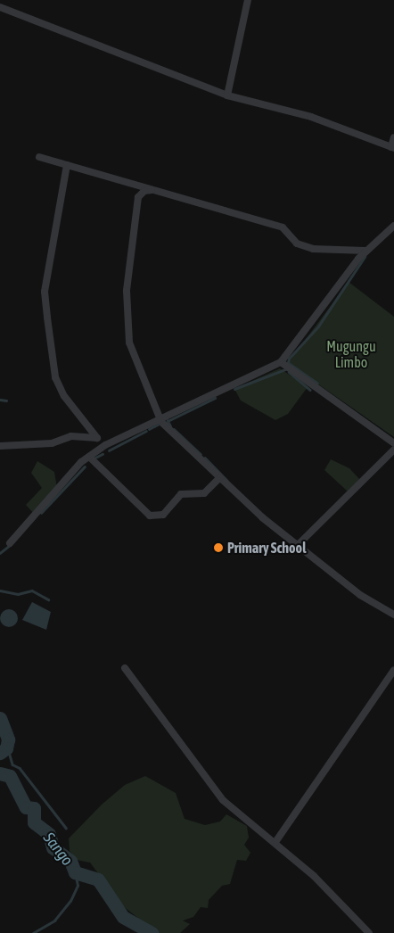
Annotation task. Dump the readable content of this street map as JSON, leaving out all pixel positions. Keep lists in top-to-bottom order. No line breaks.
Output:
{"water":["Sango"],"parks":["Mugungu Limbo"],"places":["Primary School"]}
